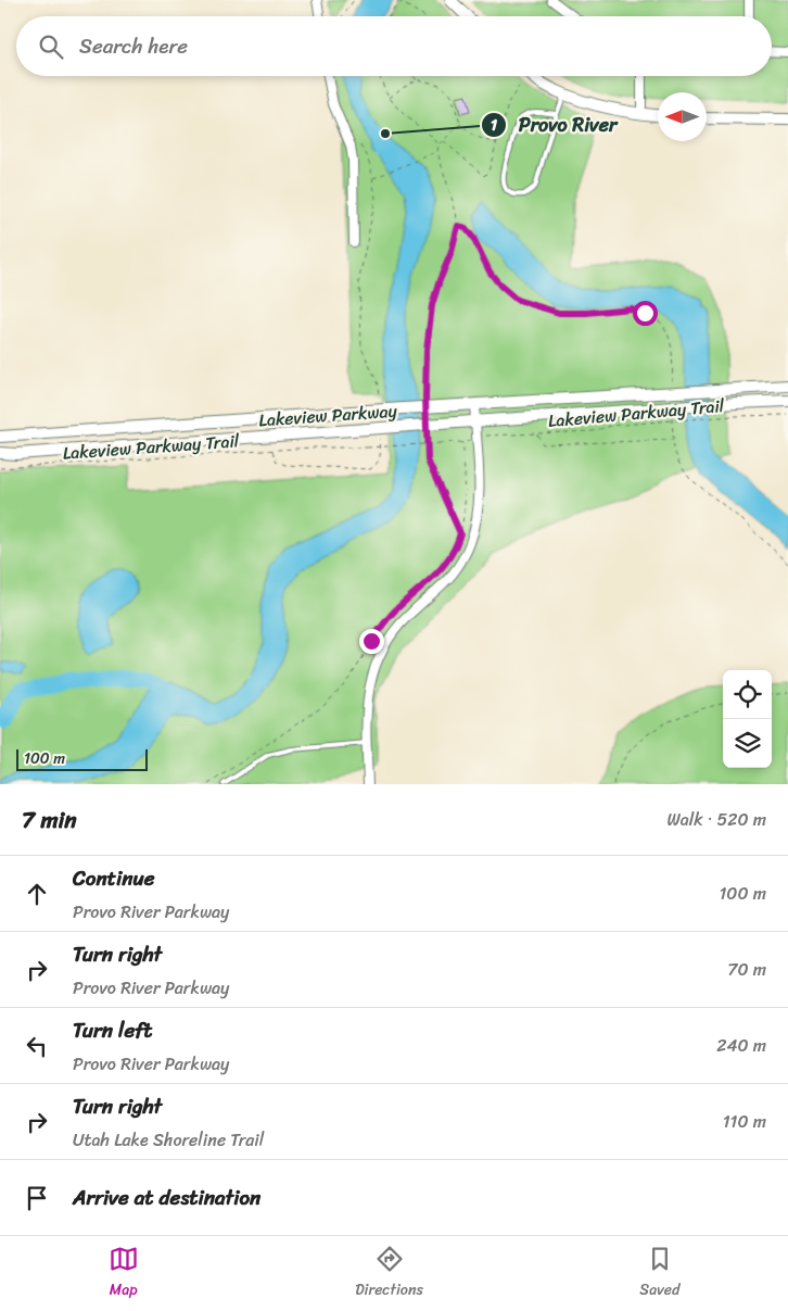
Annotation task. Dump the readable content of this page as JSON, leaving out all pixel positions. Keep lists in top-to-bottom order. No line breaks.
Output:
{"streets":{"street":["Lakeview Parkway"],"path":["Lakeview Parkway Trail"]},"places":["Provo River"],"scale_bar":"100 m","north":"left","page":{"search":"Search here","scale":"100 m","heading":["7 min","Walk · 520 m"],"list":[["Continue","Provo River Parkway","100 m"],["Turn right","Provo River Parkway","70 m"],["Turn left","Provo River Parkway","240 m"],["Turn right","Utah Lake Shoreline Trail","110 m"],"Arrive at destination"],"nav":["Map","Directions","Saved"]}}
